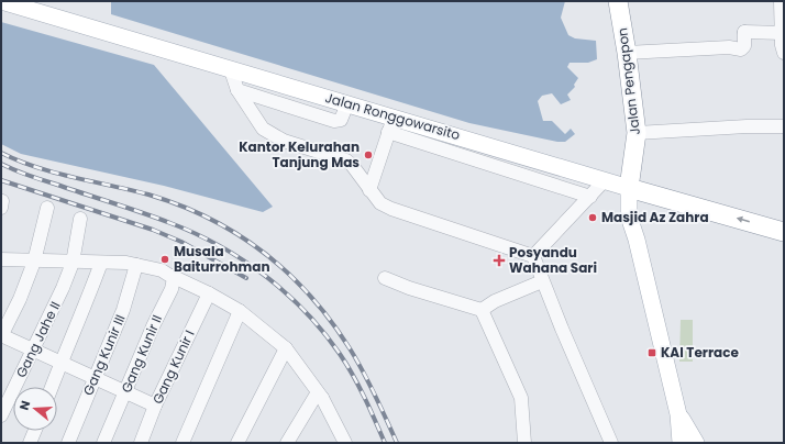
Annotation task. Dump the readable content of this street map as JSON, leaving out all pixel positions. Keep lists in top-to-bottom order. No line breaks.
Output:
{"streets":{"highway":["Jalan Pengapon","Jalan Ronggowarsito"],"street":["Gang Jahe II","Gang Kunir II","Gang Kunir III","Gang Kunir I"]},"crossings":[["Jalan Pengapon","Jalan Ronggowarsito"]],"places":{"other":["Kantor Kelurahan Tanjung Mas","Masjid Az Zahra","Musala Baiturrohman"],"health":["Posyandu Wahana Sari"],"transit":["KAI Terrace"]},"north":"left"}
